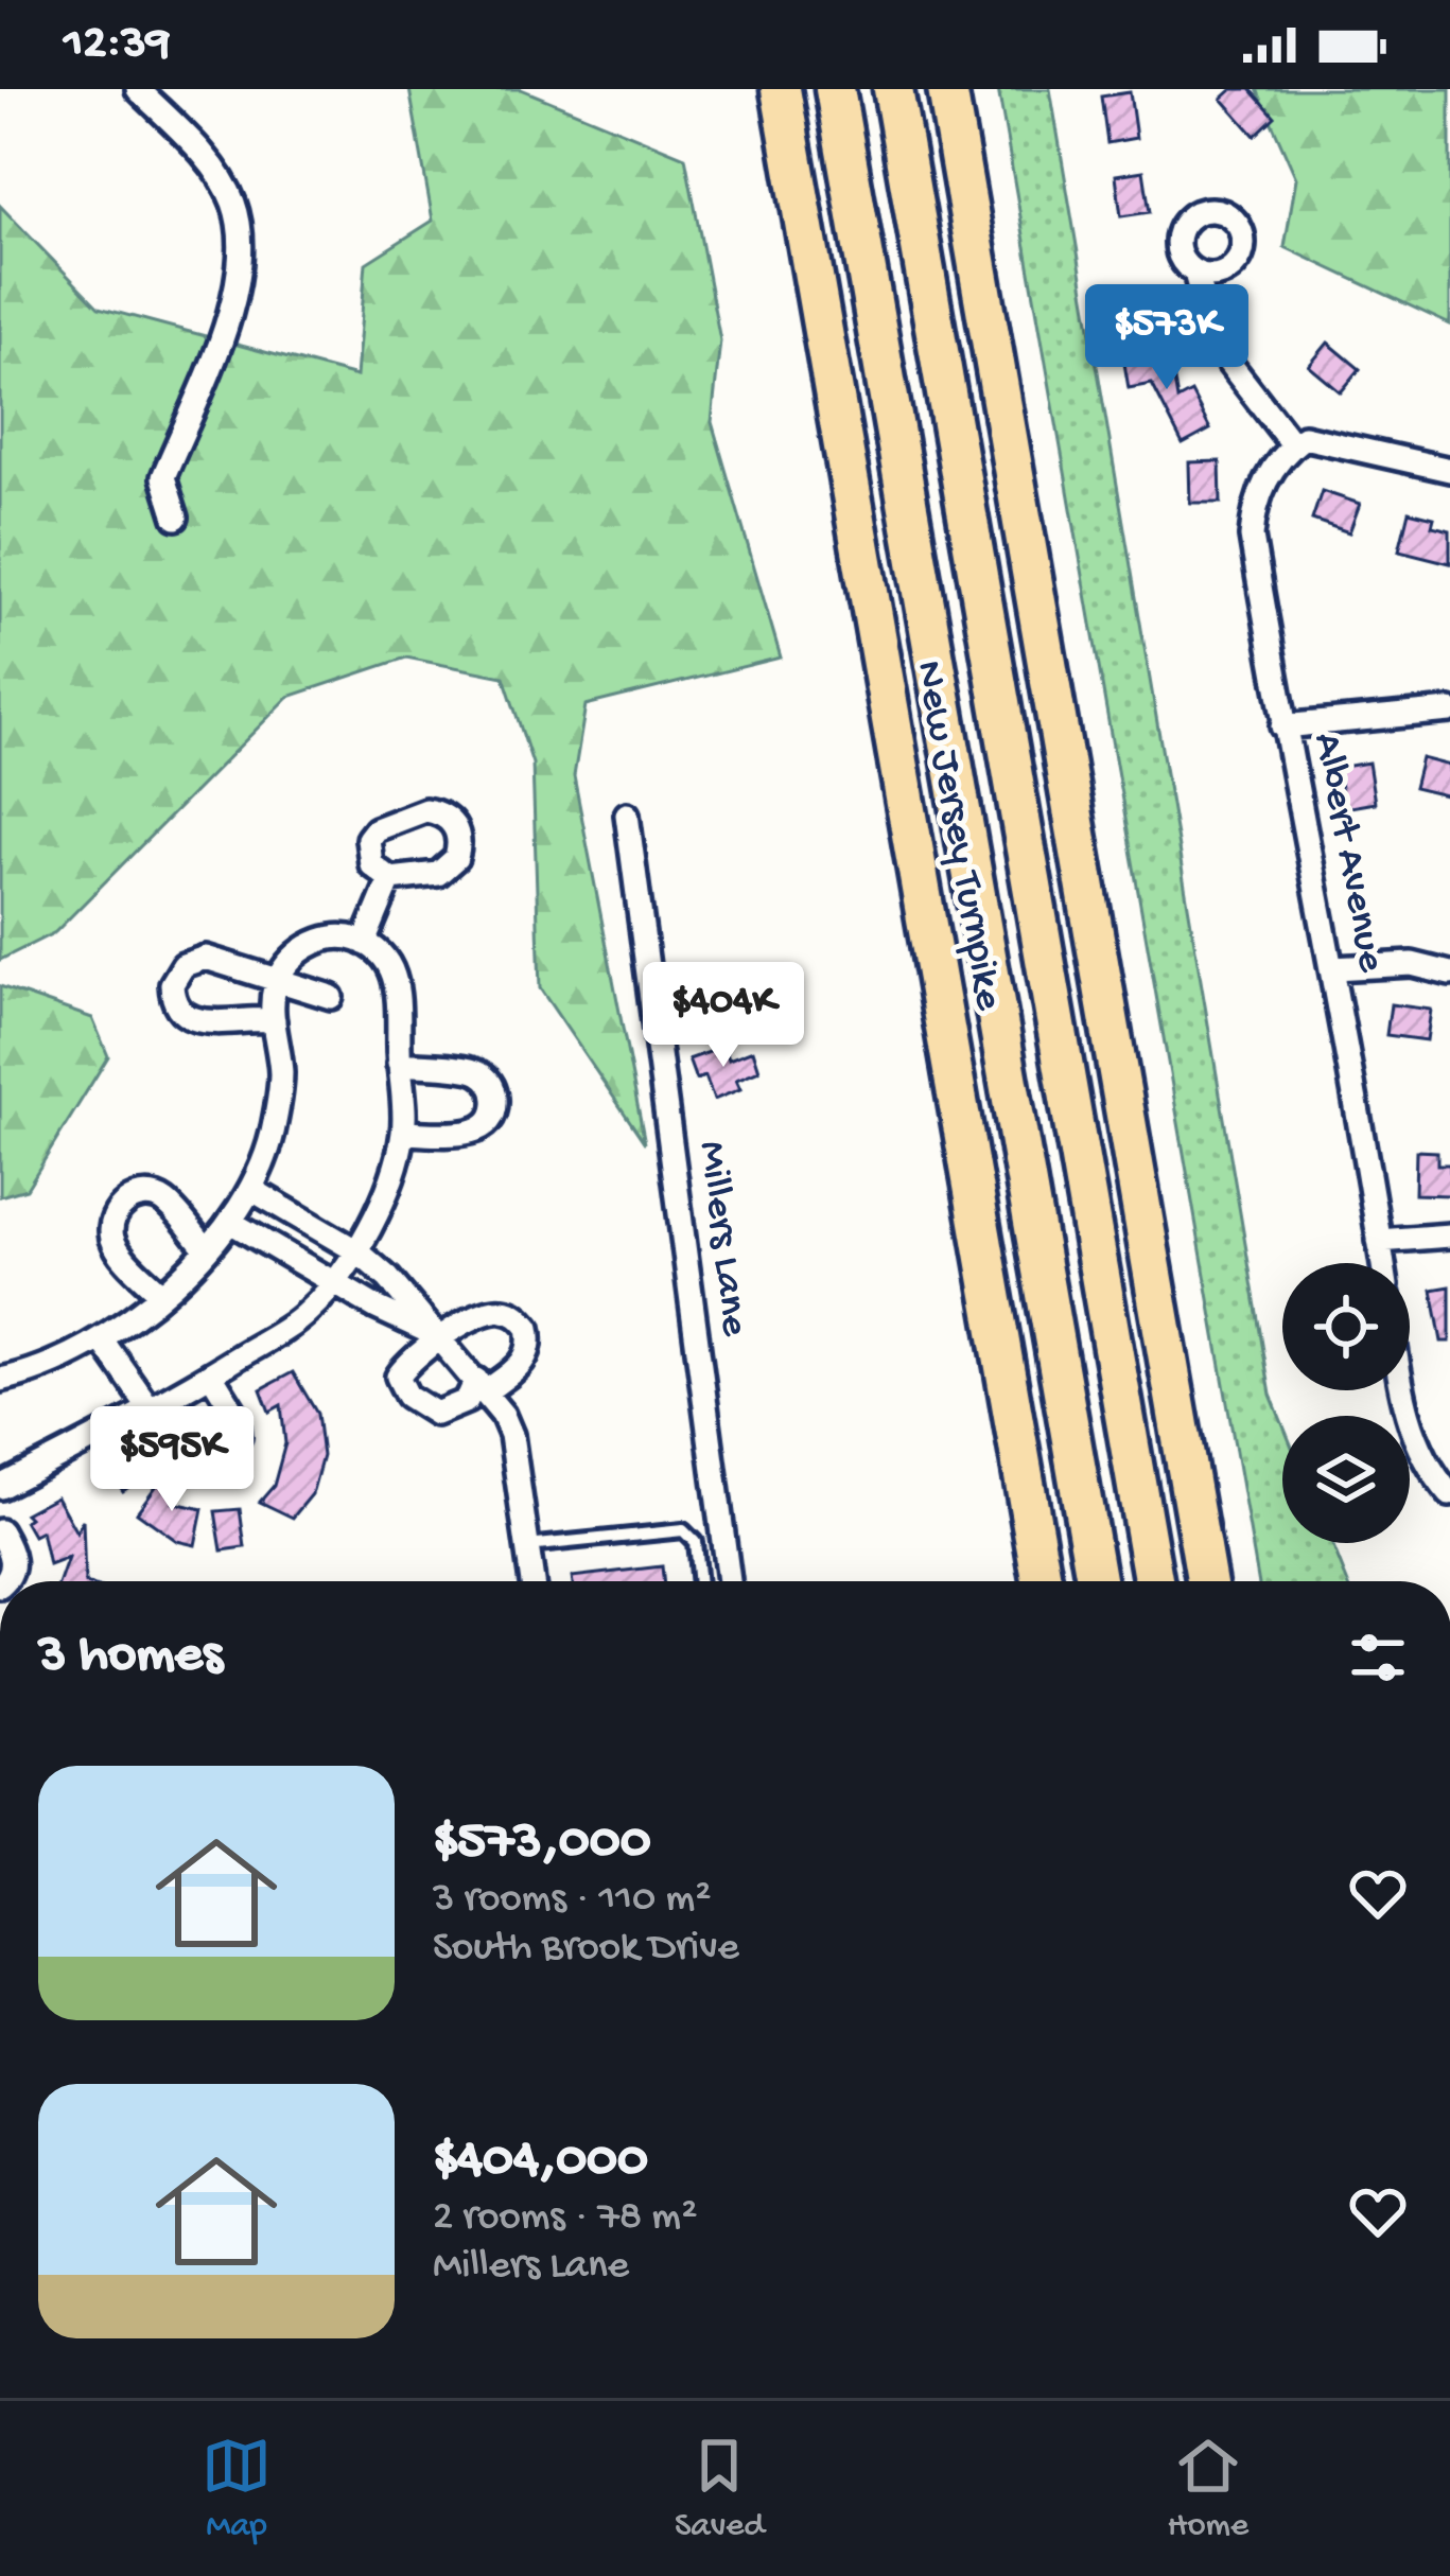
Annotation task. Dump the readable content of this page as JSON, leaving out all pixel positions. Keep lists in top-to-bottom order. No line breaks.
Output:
{"streets":{"highway":["New Jersey Turnpike"],"street":["Albert Avenue","Millers Lane"]},"page":{"status":"12:39","price":["$573K","$404K","$595K"],"heading":"3 homes","list":[{"name":"$573,000","note":"3 rooms · 110 m² · South Brook Drive"},{"name":"$404,000","note":"2 rooms · 78 m² · Millers Lane"}],"tabs":["Map","Saved","Home"]}}
